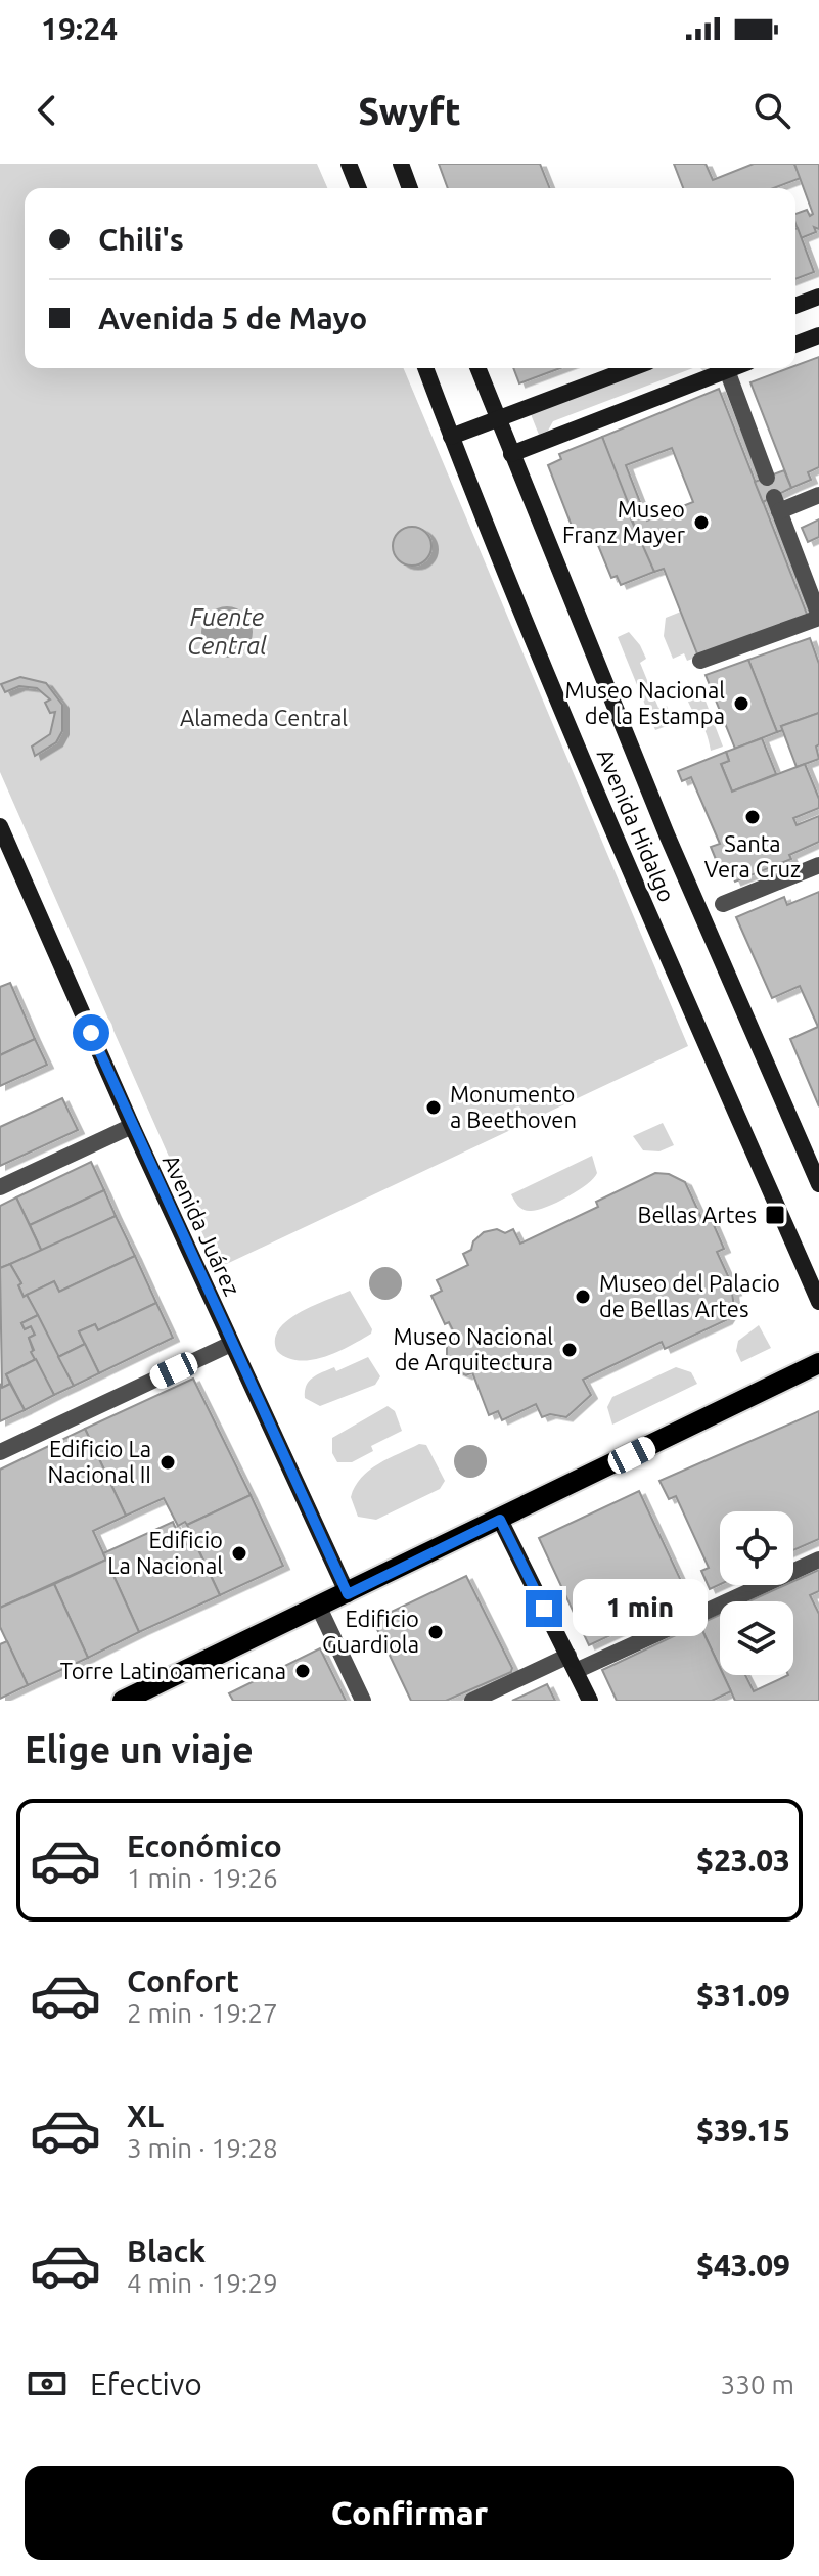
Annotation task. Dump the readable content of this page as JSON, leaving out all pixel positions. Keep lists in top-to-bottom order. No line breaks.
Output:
{"streets":{"main road":["Avenida Hidalgo","Avenida Juárez"]},"water":["Fuente Central"],"parks":["Alameda Central"],"places":{"other":["Museo Franz Mayer","Museo Nacional de la Estampa","Santa Vera Cruz","Monumento a Beethoven","Museo del Palacio de Bellas Artes","Museo Nacional de Arquitectura","Edificio La Nacional II","Edificio La Nacional","Edificio Guardiola","Torre Latinoamericana"],"transit":["Bellas Artes"]},"page":{"status":"19:24","header":"Swyft","banner":["Chili's","Avenida 5 de Mayo"],"bubble":"1 min","heading":"Elige un viaje","list":[{"name":"Económico","note":"1 min · 19:26","value":"$23.03"},{"name":"Confort","note":"2 min · 19:27","value":"$31.09"},{"name":"XL","note":"3 min · 19:28","value":"$39.15"},{"name":"Black","note":"4 min · 19:29","value":"$43.09"}],"pay":["Efectivo","330 m"],"buttons":"Confirmar"}}
